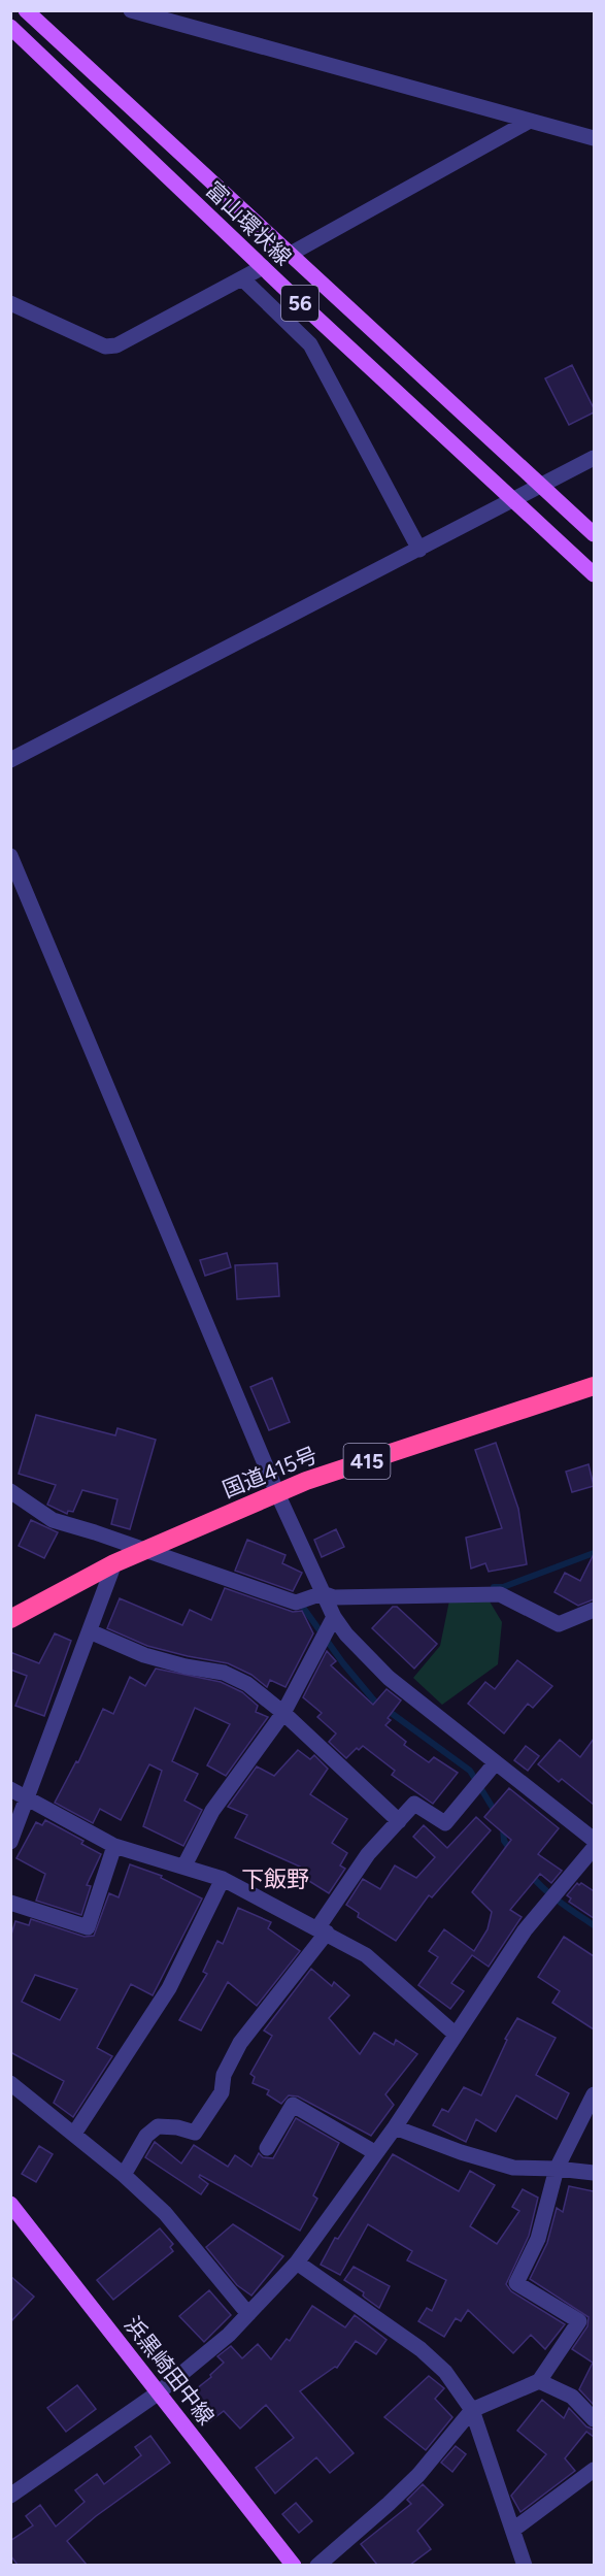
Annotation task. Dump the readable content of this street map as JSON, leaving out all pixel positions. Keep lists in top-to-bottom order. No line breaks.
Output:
{"streets":{"highway":["415","国道415号"],"main road":["富山環状線","56","浜黒崎田中線"]},"districts":["下飯野"]}
